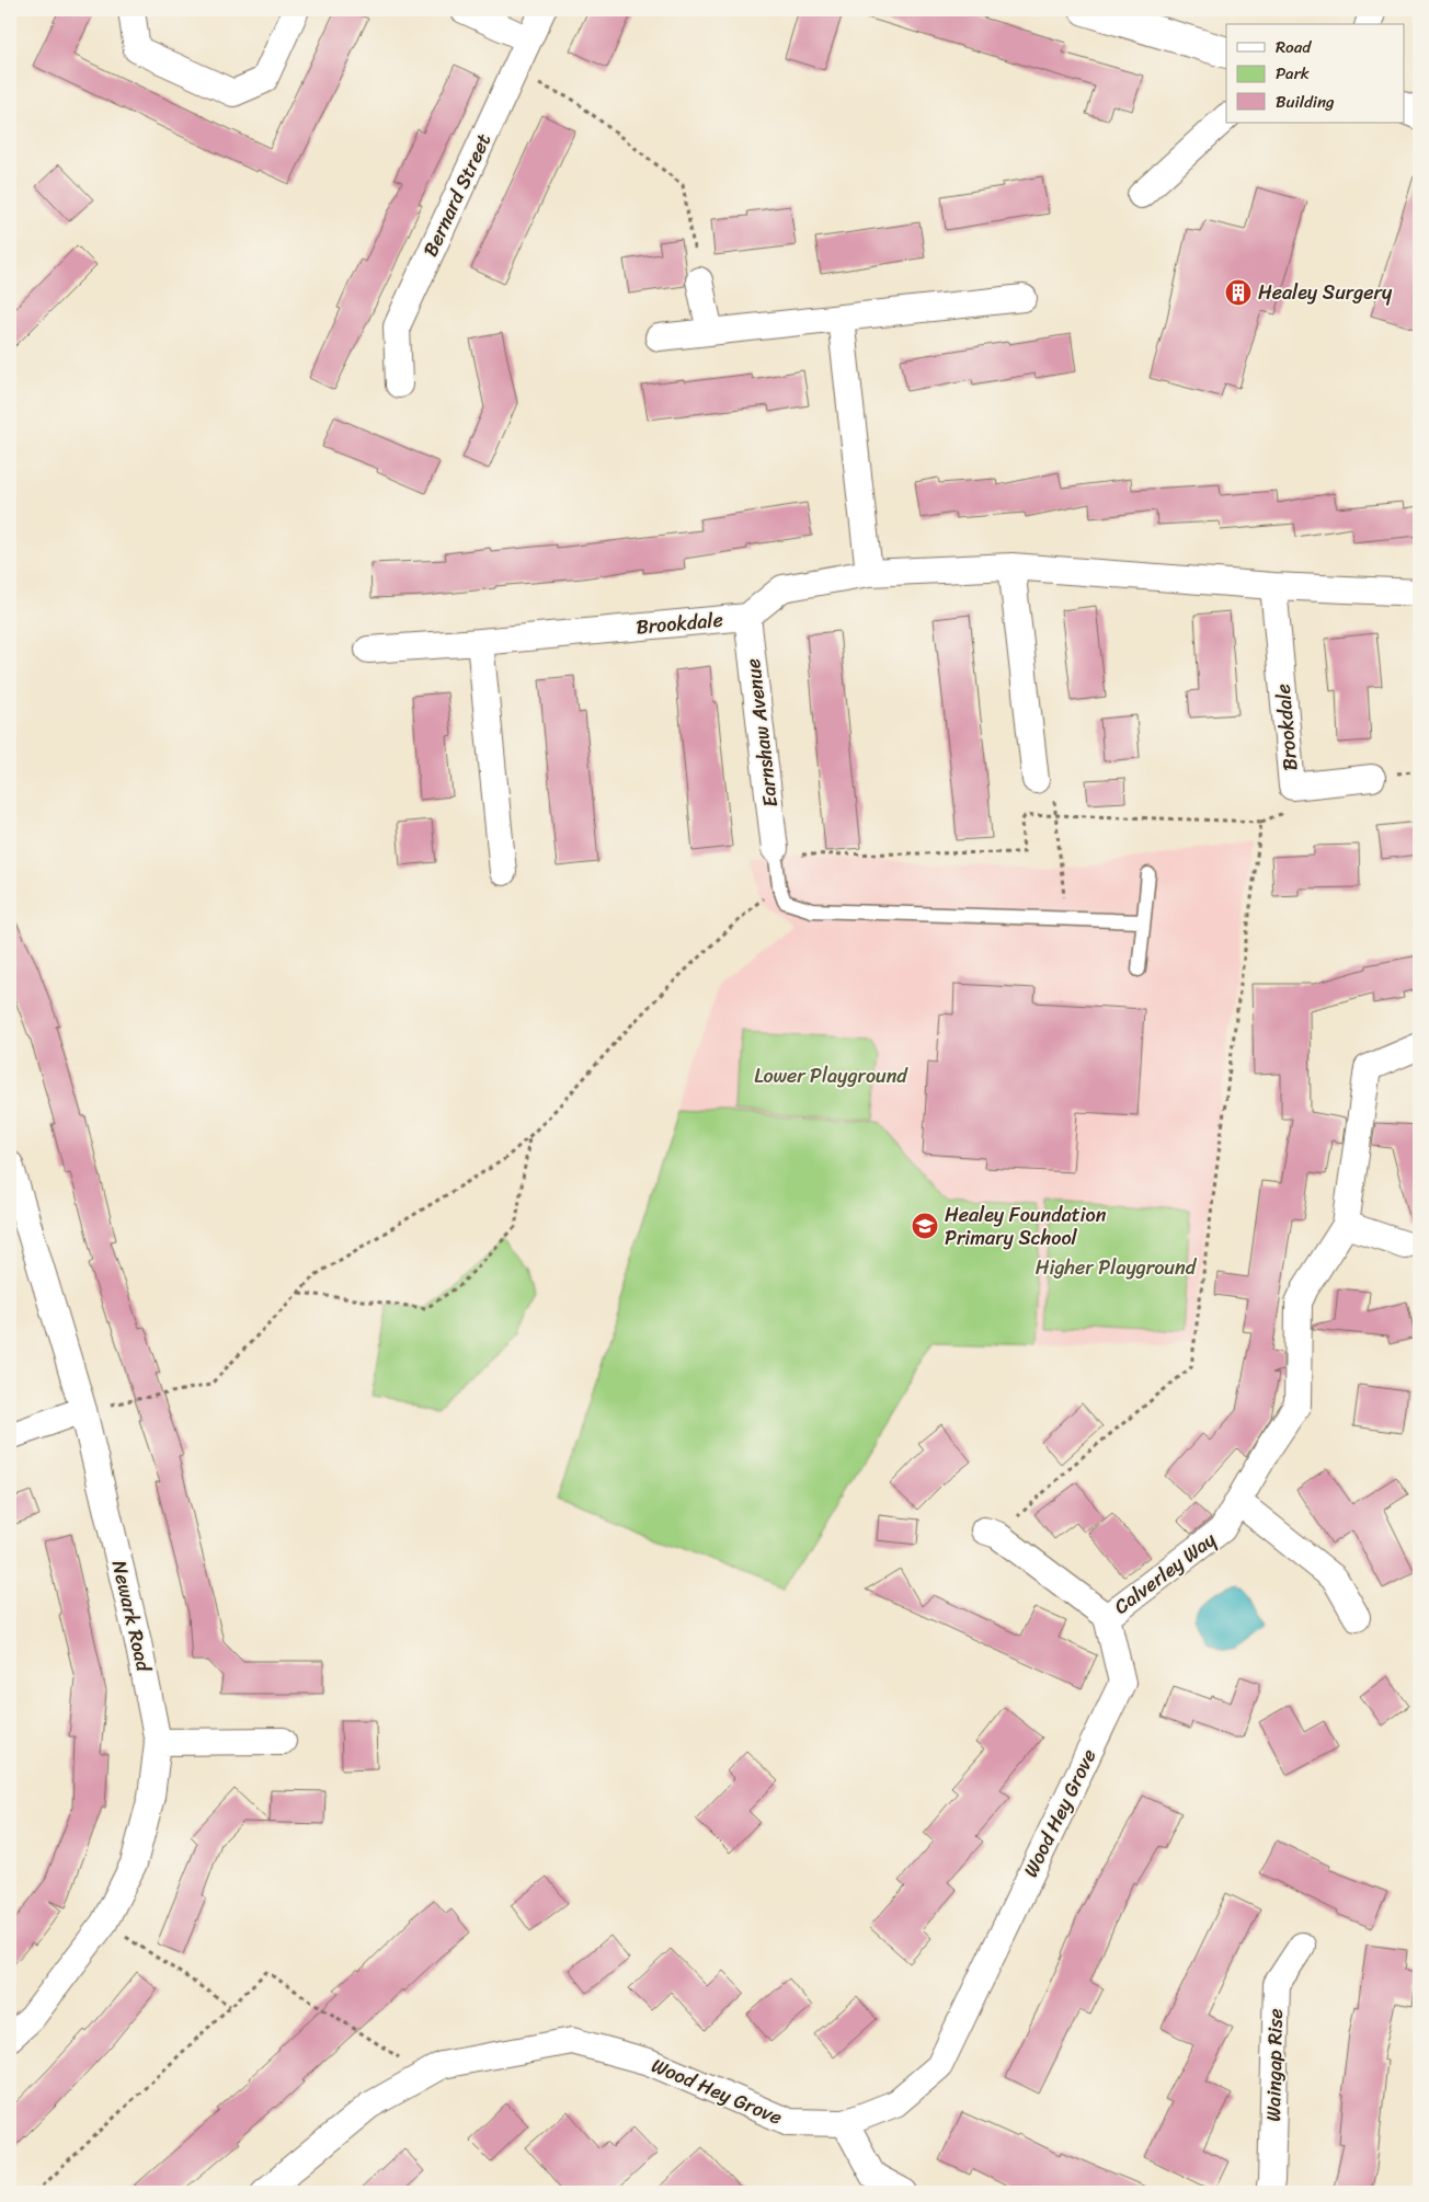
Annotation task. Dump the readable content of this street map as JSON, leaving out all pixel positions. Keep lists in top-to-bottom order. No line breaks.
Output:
{"streets":{"street":["Bernard Street","Brookdale","Earnshaw Avenue","Calverley Way","Newark Road","Wood Hey Grove","Waingap Rise"]},"crossings":[["Brookdale","Earnshaw Avenue"],["Calverley Way","Wood Hey Grove"]],"parks":["Lower Playground","Higher Playground"],"places":{"building":["Healey Surgery"],"school or university":["Healey Foundation Primary School"]},"legend":["Road","Park","Building"]}
